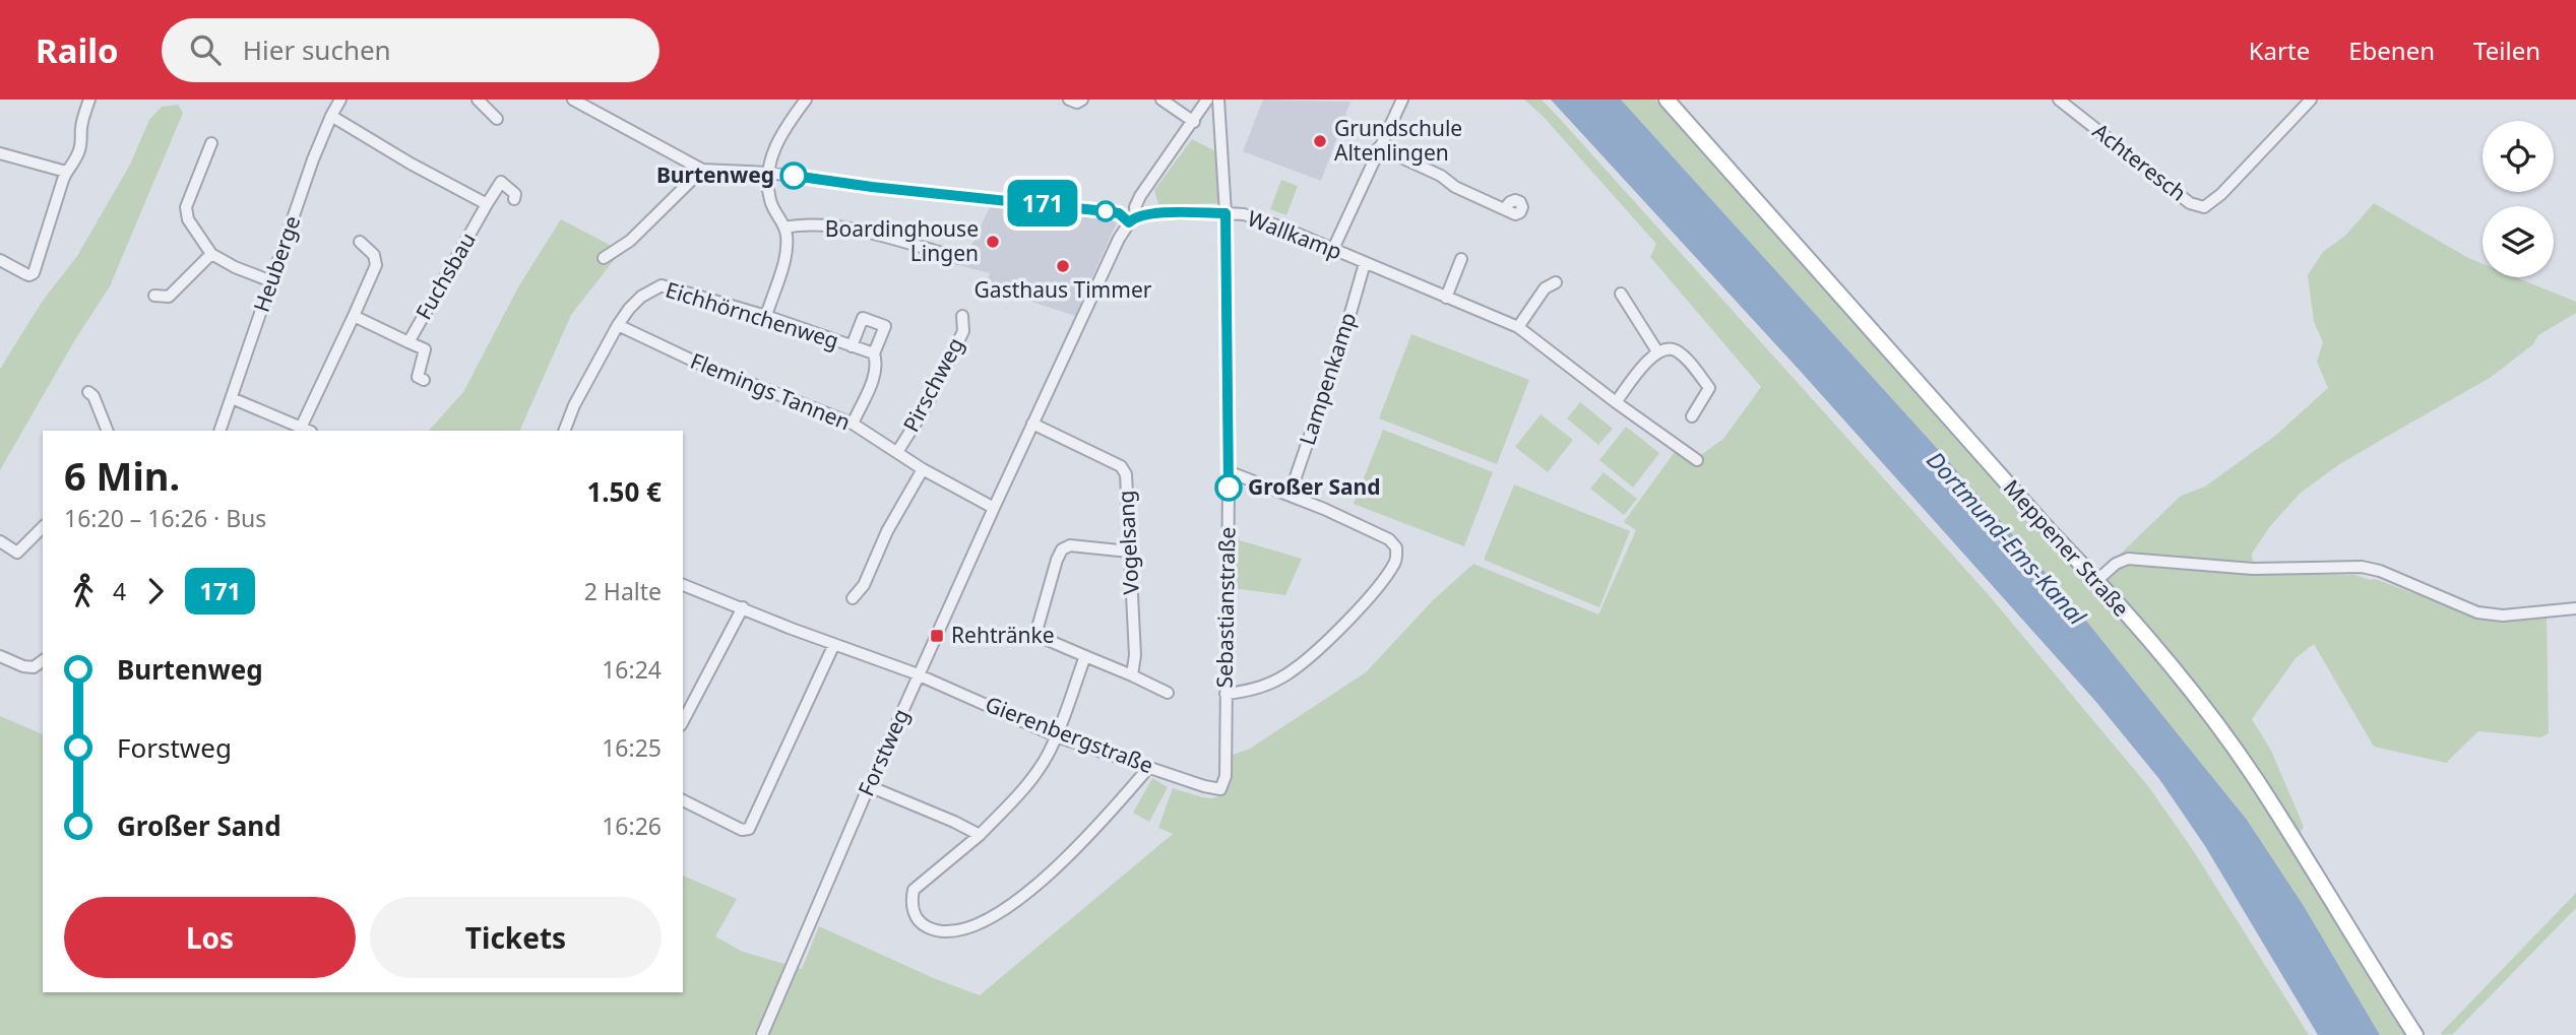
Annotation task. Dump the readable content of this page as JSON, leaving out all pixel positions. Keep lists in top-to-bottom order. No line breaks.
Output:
{"streets":{"main road":["Meppener Straße"],"street":["Achteresch","Wallkamp","Heuberge","Fuchsbau","Eichhörnchenweg","Lampenkamp","Pirschweg","Flemings Tannen","Vogelsang","Sebastianstraße","Gierenbergstraße","Forstweg"]},"crossings":[["Wallkamp","Lampenkamp"],["Wallkamp","Sebastianstraße"],["Wallkamp","Forstweg"],["Eichhörnchenweg","Flemings Tannen"],["Pirschweg","Flemings Tannen"],["Flemings Tannen","Forstweg"],["Vogelsang","Forstweg"],["Sebastianstraße","Gierenbergstraße"],["Gierenbergstraße","Forstweg"]],"water":["Dortmund-Ems-Kanal"],"places":{"other":["Grundschule Altenlingen","Burtenweg","Boardinghouse Lingen","Gasthaus Timmer","Großer Sand"],"transit":["Rehtränke"]},"lines":["bus line 171"],"page":{"header":"Railo","search":"Hier suchen","nav":["Karte","Ebenen","Teilen"],"on_map":"171","heading":["6 Min.","16:20 – 16:26 · Bus","1.50 €"],"legs":["4","171","2 Halte"],"list":[{"name":"Burtenweg","value":"16:24"},{"name":"Forstweg","value":"16:25"},{"name":"Großer Sand","value":"16:26"}],"buttons":["Los","Tickets"]}}
